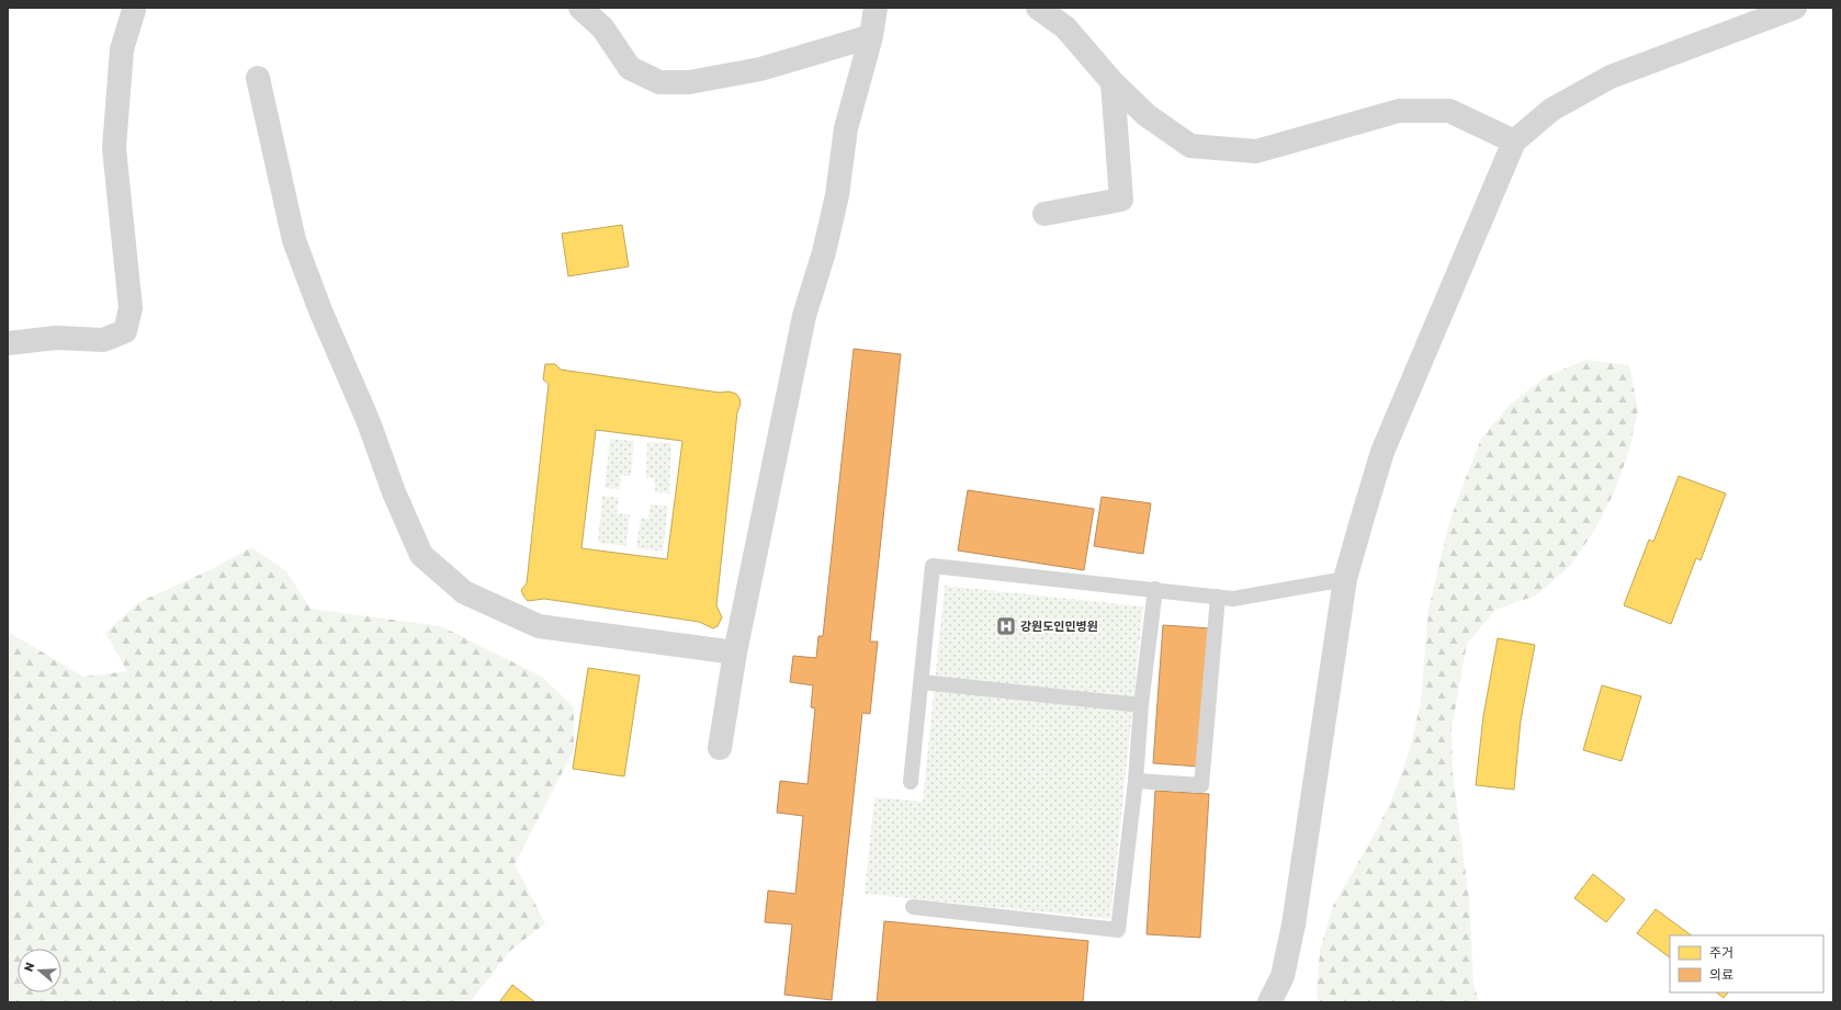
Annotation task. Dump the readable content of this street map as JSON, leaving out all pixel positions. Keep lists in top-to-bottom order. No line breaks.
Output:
{"places":{"hospital":["강원도인민병원"]},"legend":["주거","의료"],"north":"left"}
